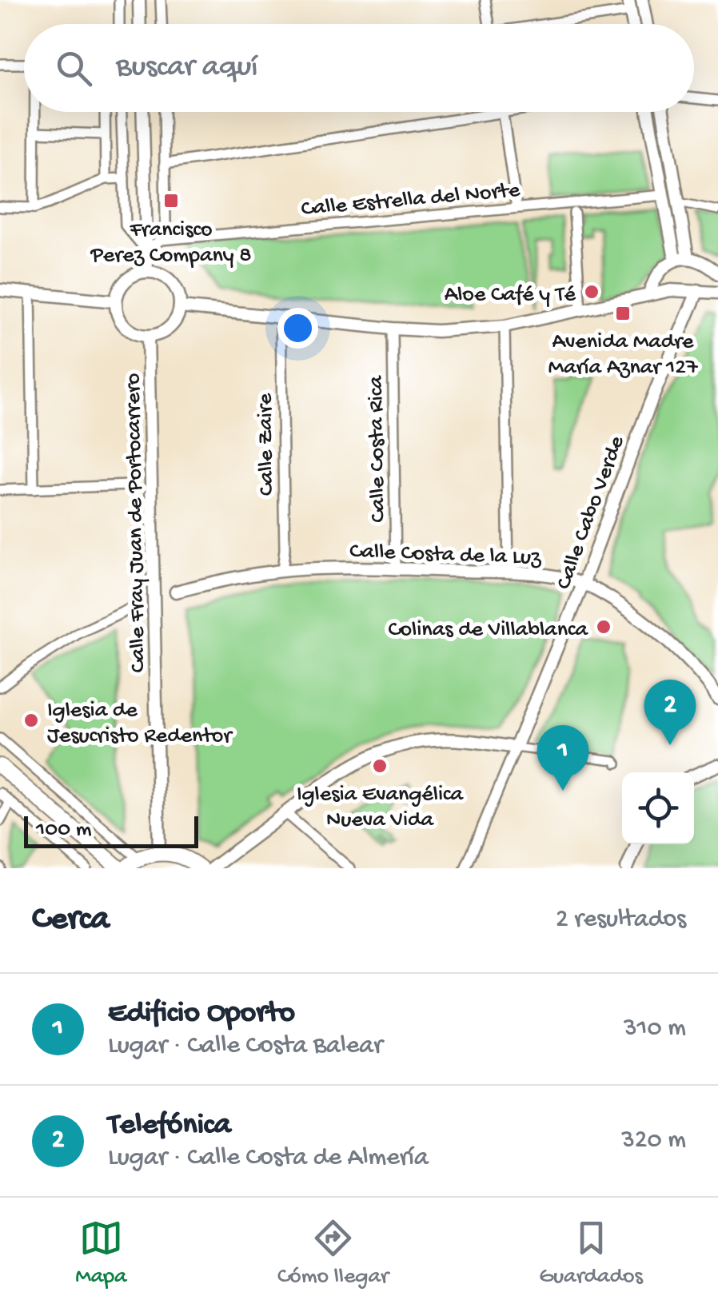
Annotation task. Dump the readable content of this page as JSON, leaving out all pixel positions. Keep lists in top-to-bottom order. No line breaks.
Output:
{"streets":{"street":["Calle Estrella del Norte","Calle Zaire","Calle Costa Rica","Calle Cabo Verde","Calle Fray Juan de Portocarrero","Calle Costa de la Luz"]},"crossings":[["Calle Zaire","Calle Costa de la Luz"],["Calle Costa Rica","Calle Costa de la Luz"],["Calle Cabo Verde","Calle Costa de la Luz"]],"places":{"transit":["Francisco Perez Company 8","Avenida Madre María Aznar 127"],"other":["Aloe Café y Té","Colinas de Villablanca","Iglesia de Jesucristo Redentor","Iglesia Evangélica Nueva Vida"]},"scale_bar":"100 m","page":{"search":"Buscar aquí","pins":["2","1"],"scale":"100 m","heading":["Cerca","2 resultados"],"list":[{"mark":"1","name":"Edificio Oporto","note":"Lugar · Calle Costa Balear","value":"310 m"},{"mark":"2","name":"Telefónica","note":"Lugar · Calle Costa de Almería","value":"320 m"}],"nav":["Mapa","Cómo llegar","Guardados"]}}
